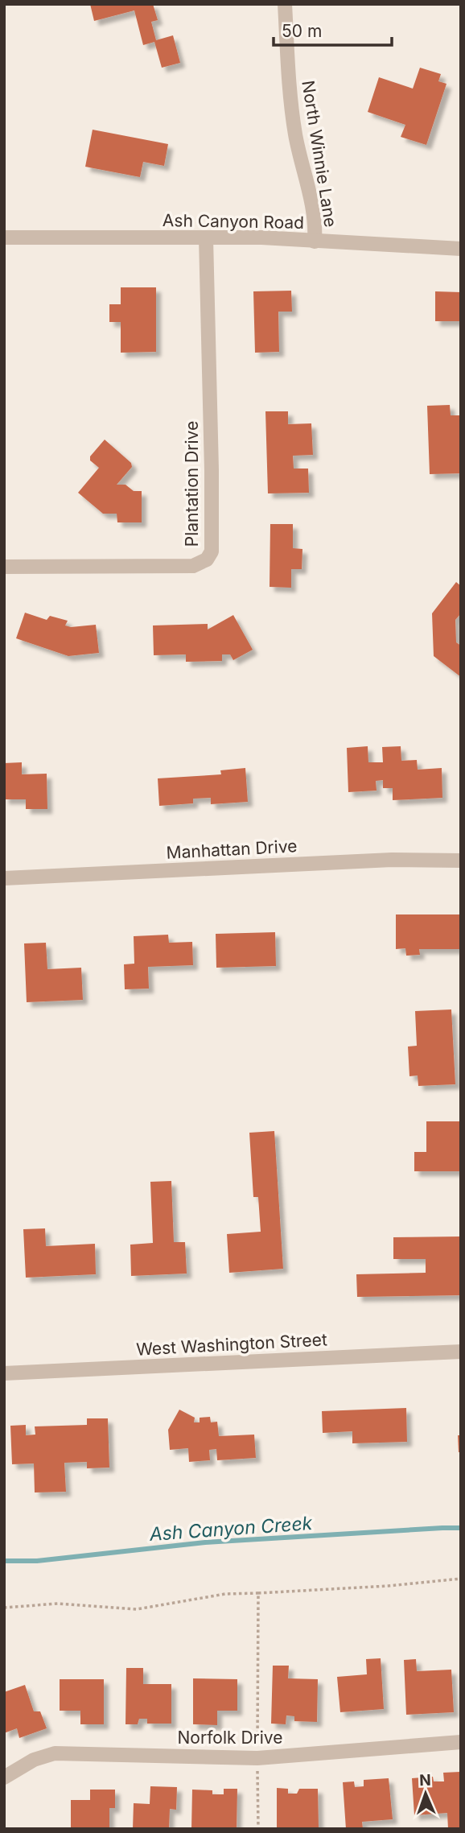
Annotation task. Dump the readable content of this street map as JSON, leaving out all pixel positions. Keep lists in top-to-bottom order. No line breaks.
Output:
{"streets":{"street":["North Winnie Lane","Ash Canyon Road","Plantation Drive","Manhattan Drive","West Washington Street","Norfolk Drive"]},"crossings":[["North Winnie Lane","Ash Canyon Road"],["Ash Canyon Road","Plantation Drive"]],"water":["Ash Canyon Creek"],"scale_bar":"50 m","north":"top"}
